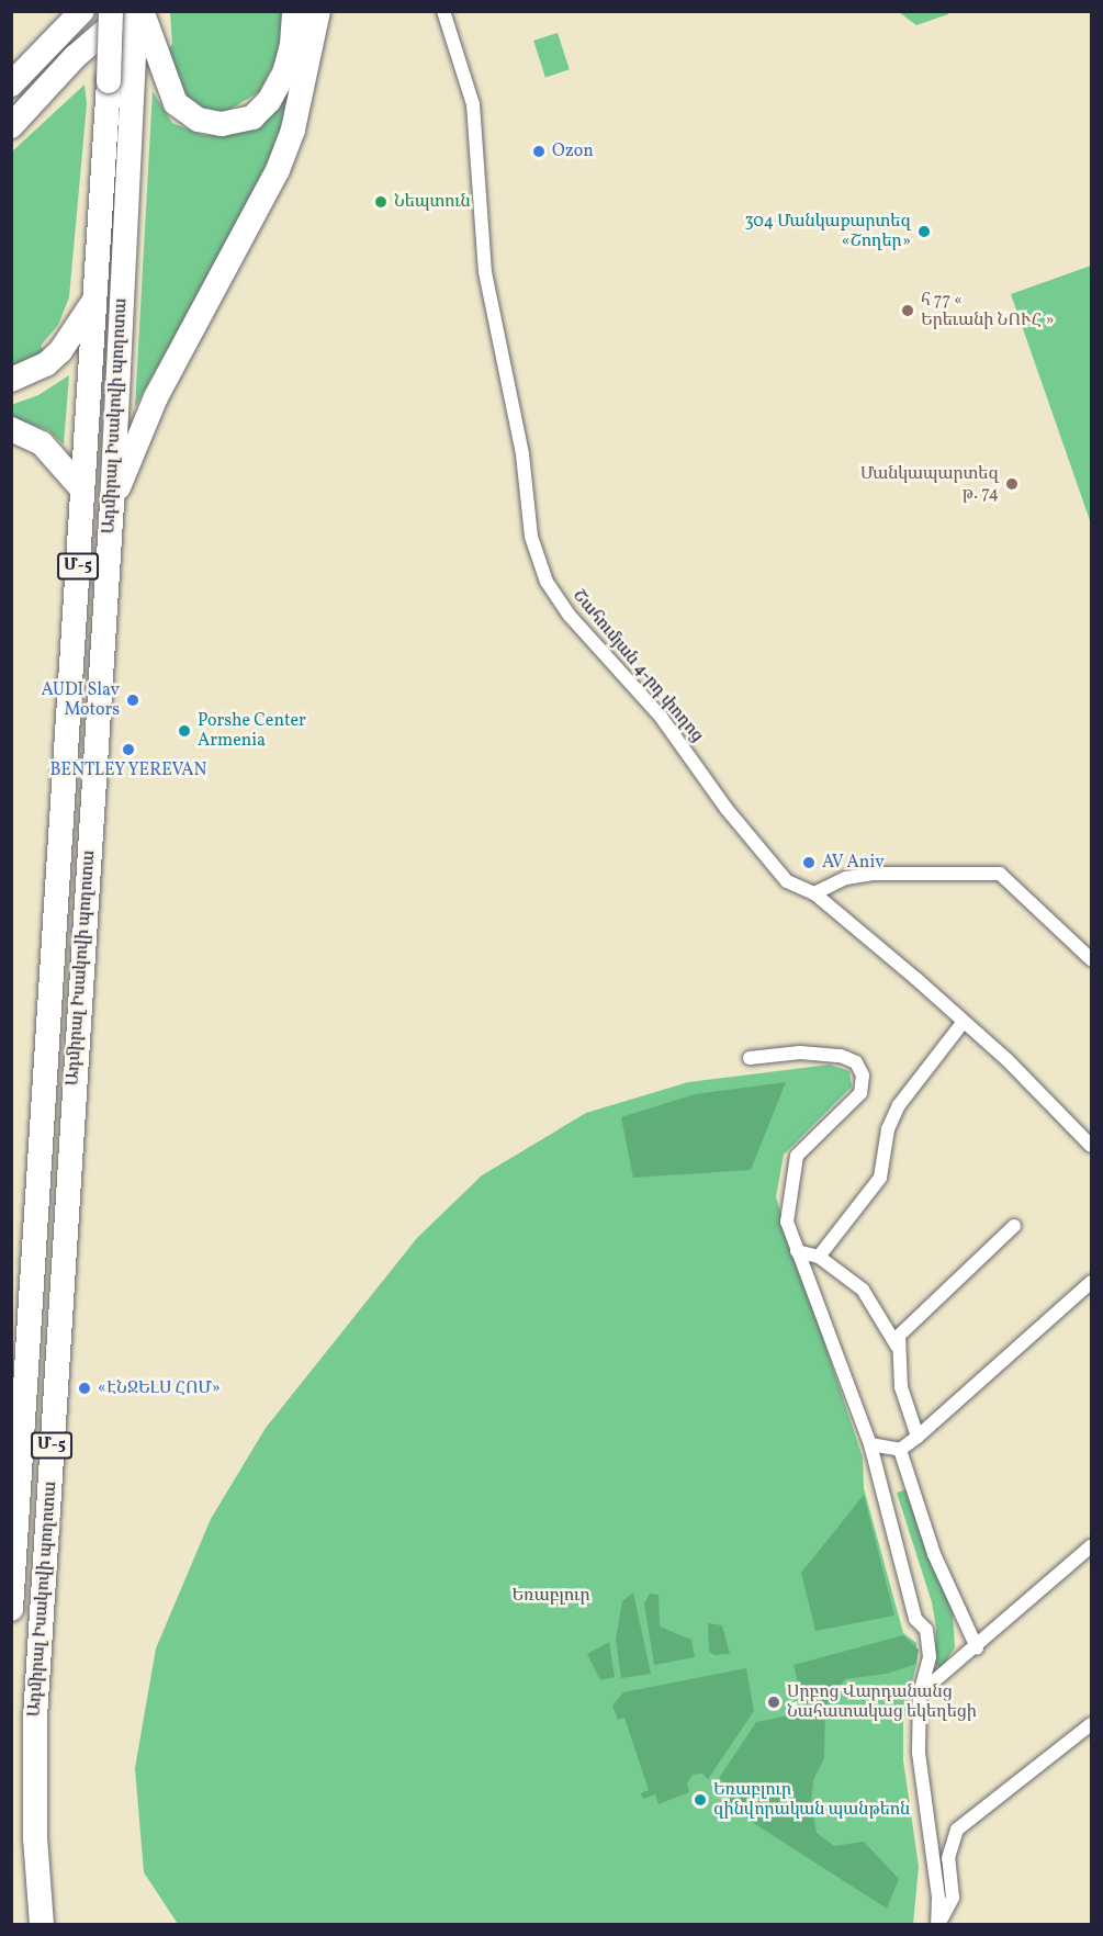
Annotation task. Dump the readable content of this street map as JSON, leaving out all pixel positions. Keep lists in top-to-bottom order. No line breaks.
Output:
{"streets":{"highway":["Ադմիրալ Իսակովի պողոտա","Մ-5"],"street":["Շահումյան 4-րդ փողոց"]},"parks":["Եռաբլուր"],"places":["Ozon","Նեպտուն","304 Մանկաpարտեզ «Շողեր»","հ 77 « Երեւանի ՆՈՒՀ »","Մանկապարտեզ թ․ 74","AUDI Slav Motors","Porshe Center Armenia","BENTLEY YEREVAN","AV Aniv","«ԷՆՋԵԼՍ ՀՈՄ»","Սրբոց Վարդանանց Նահատակաց եկեղեցի","Եռաբլուր զինվորական պանթեոն"]}
